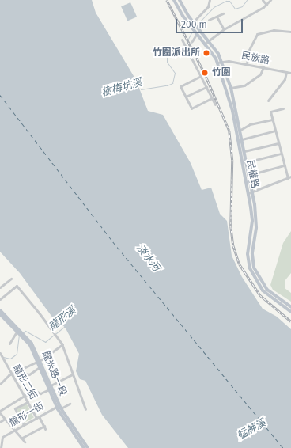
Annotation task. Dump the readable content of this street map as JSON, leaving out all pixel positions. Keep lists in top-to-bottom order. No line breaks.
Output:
{"streets":{"main road":["民權路","龍米路一段"],"street":["民族路","龍形二街","龍形一街"]},"crossings":[["民族路","民權路"],["龍米路一段","龍形一街"],["龍形二街","龍形一街"]],"water":["樹梅坑溪","淡水河","龍形溪","艋舺溪"],"places":["竹圍派出所","竹圍"],"scale_bar":"200 m"}
